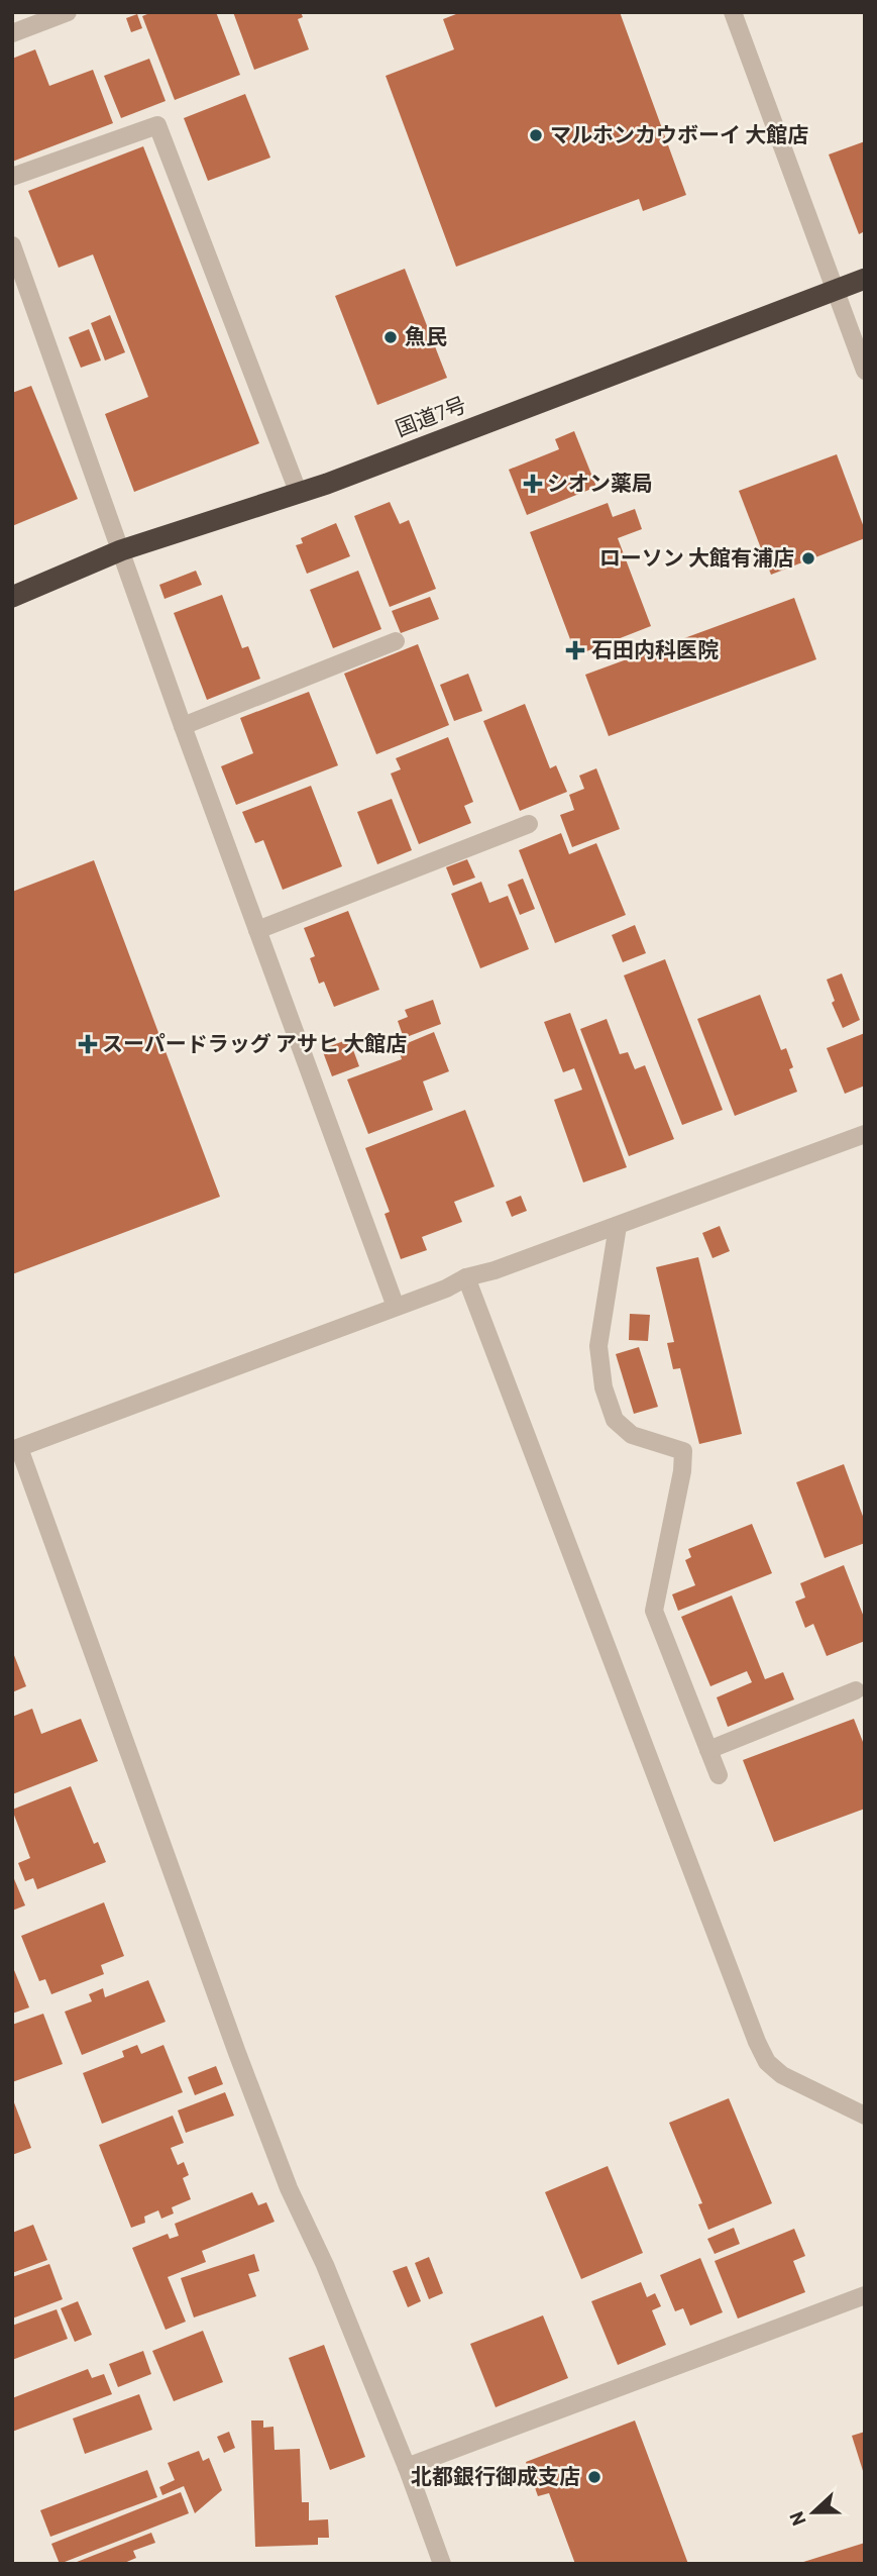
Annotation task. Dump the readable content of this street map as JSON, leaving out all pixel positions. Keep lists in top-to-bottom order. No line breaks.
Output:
{"streets":{"highway":["国道7号"]},"places":{"other":["マルホンカウボーイ 大館店","魚民","ローソン 大館有浦店","北都銀行御成支店"],"health":["シオン薬局","石田内科医院","スーパードラッグ アサヒ 大館店"]},"north":"left"}
